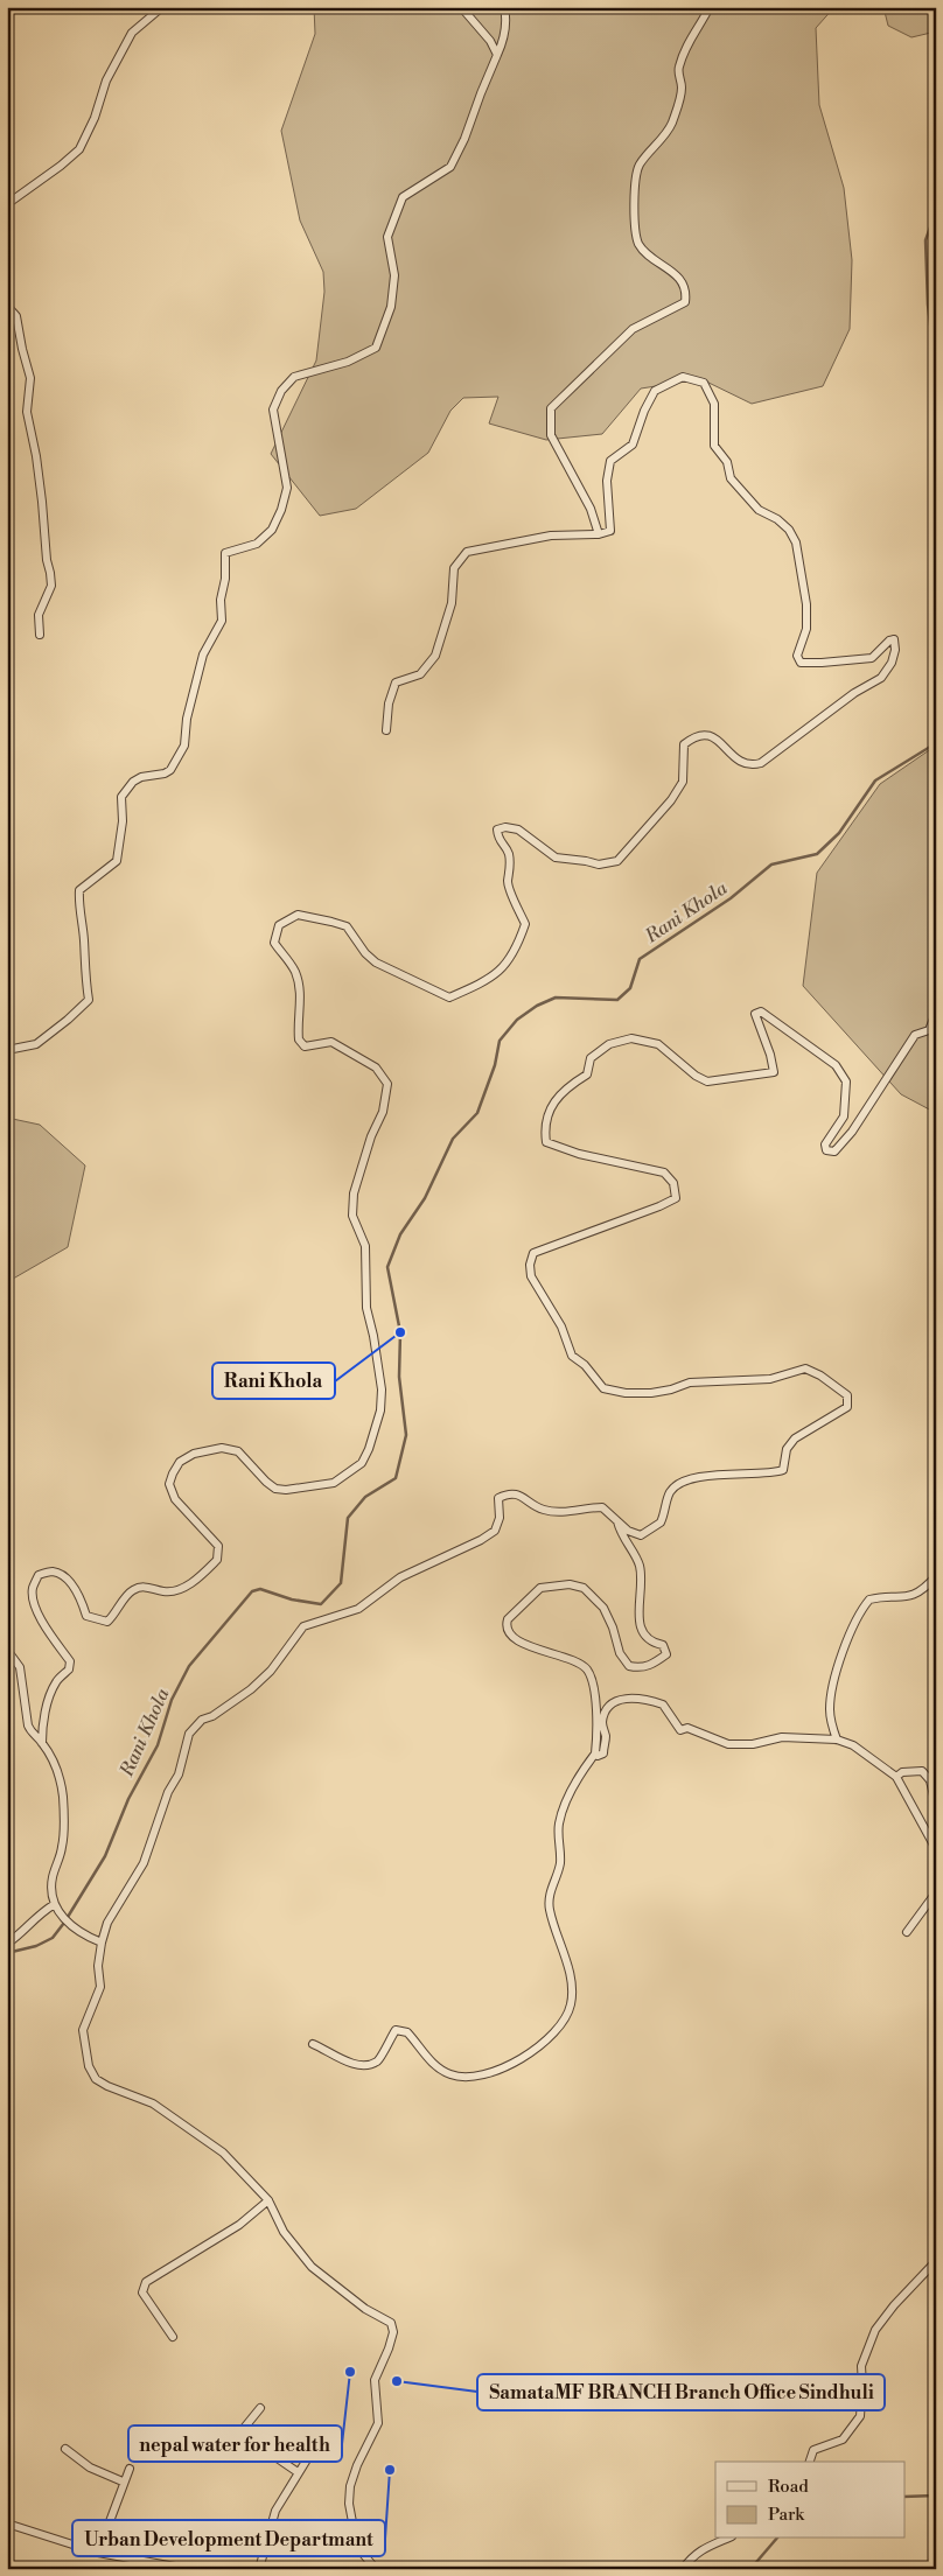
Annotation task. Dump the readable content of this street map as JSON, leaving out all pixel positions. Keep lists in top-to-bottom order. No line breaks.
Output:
{"water":["Rani Khola"],"places":["Rani Khola","nepal water for health","SamataMF BRANCH Branch Office Sindhuli","Urban Development Departmant"],"legend":["Road","Park"]}
